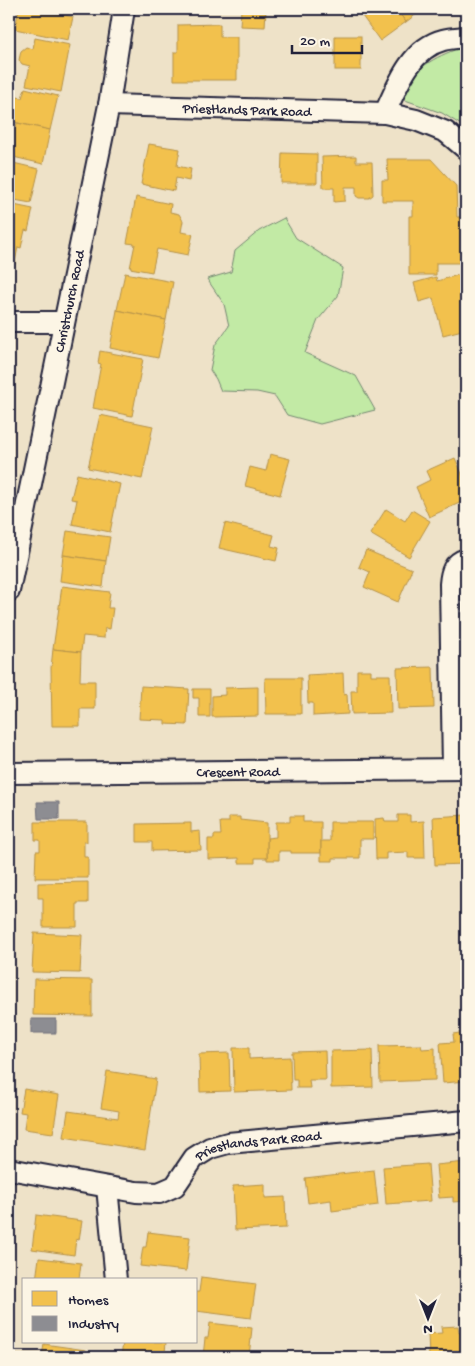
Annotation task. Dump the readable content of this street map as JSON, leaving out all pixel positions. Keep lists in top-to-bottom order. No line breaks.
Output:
{"streets":{"street":["Priestlands Park Road","Christchurch Road","Crescent Road"]},"crossings":[["Priestlands Park Road","Christchurch Road"]],"legend":["Homes","Industry"],"scale_bar":"20 m","north":"bottom"}
